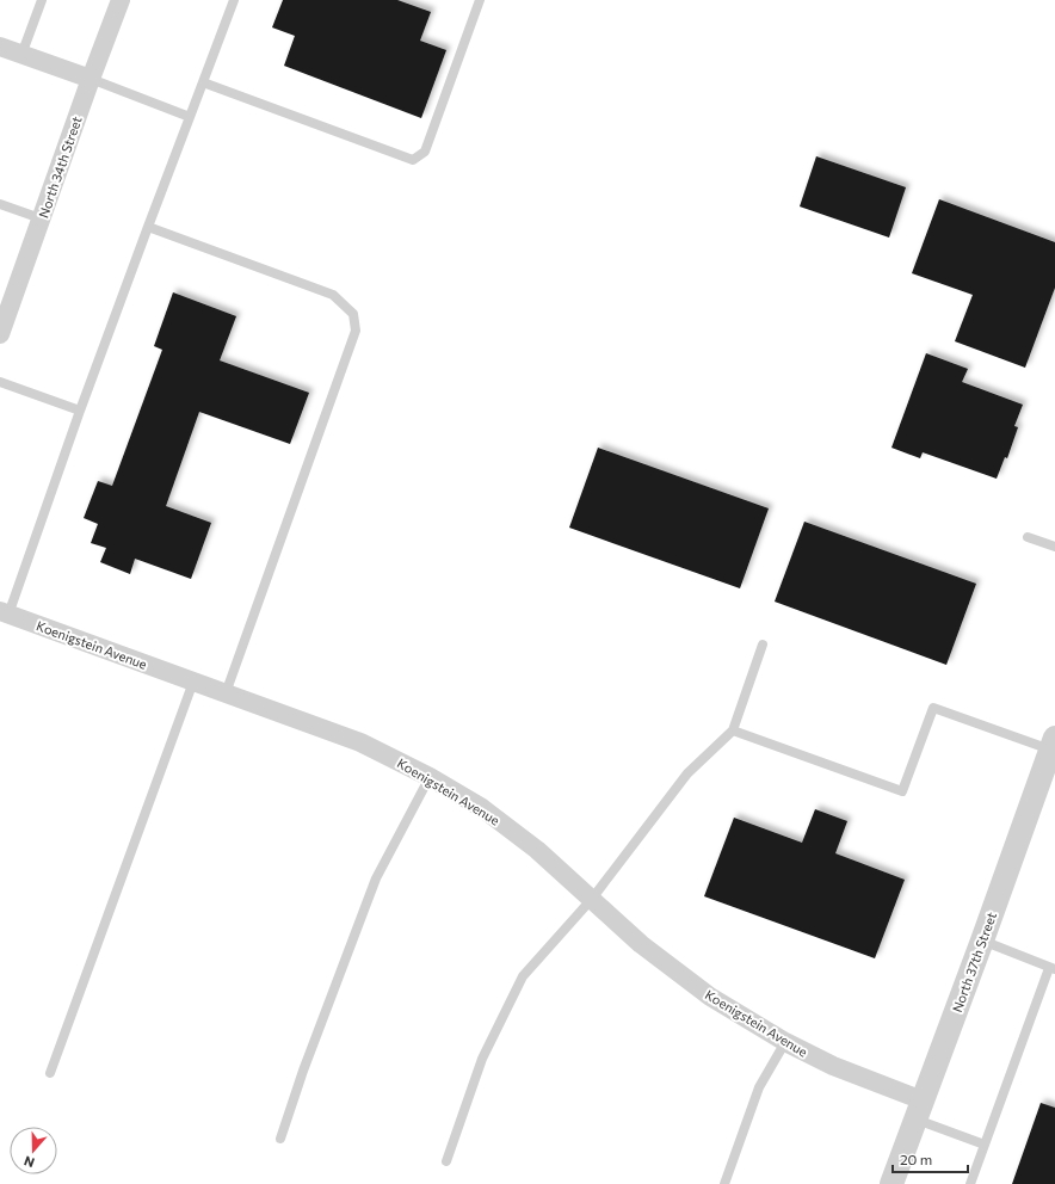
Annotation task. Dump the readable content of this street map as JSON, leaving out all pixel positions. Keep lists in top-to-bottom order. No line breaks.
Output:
{"streets":{"street":["North 34th Street","Koenigstein Avenue","North 37th Street"]},"crossings":[["Koenigstein Avenue","North 37th Street"]],"scale_bar":"20 m","north":"bottom"}
